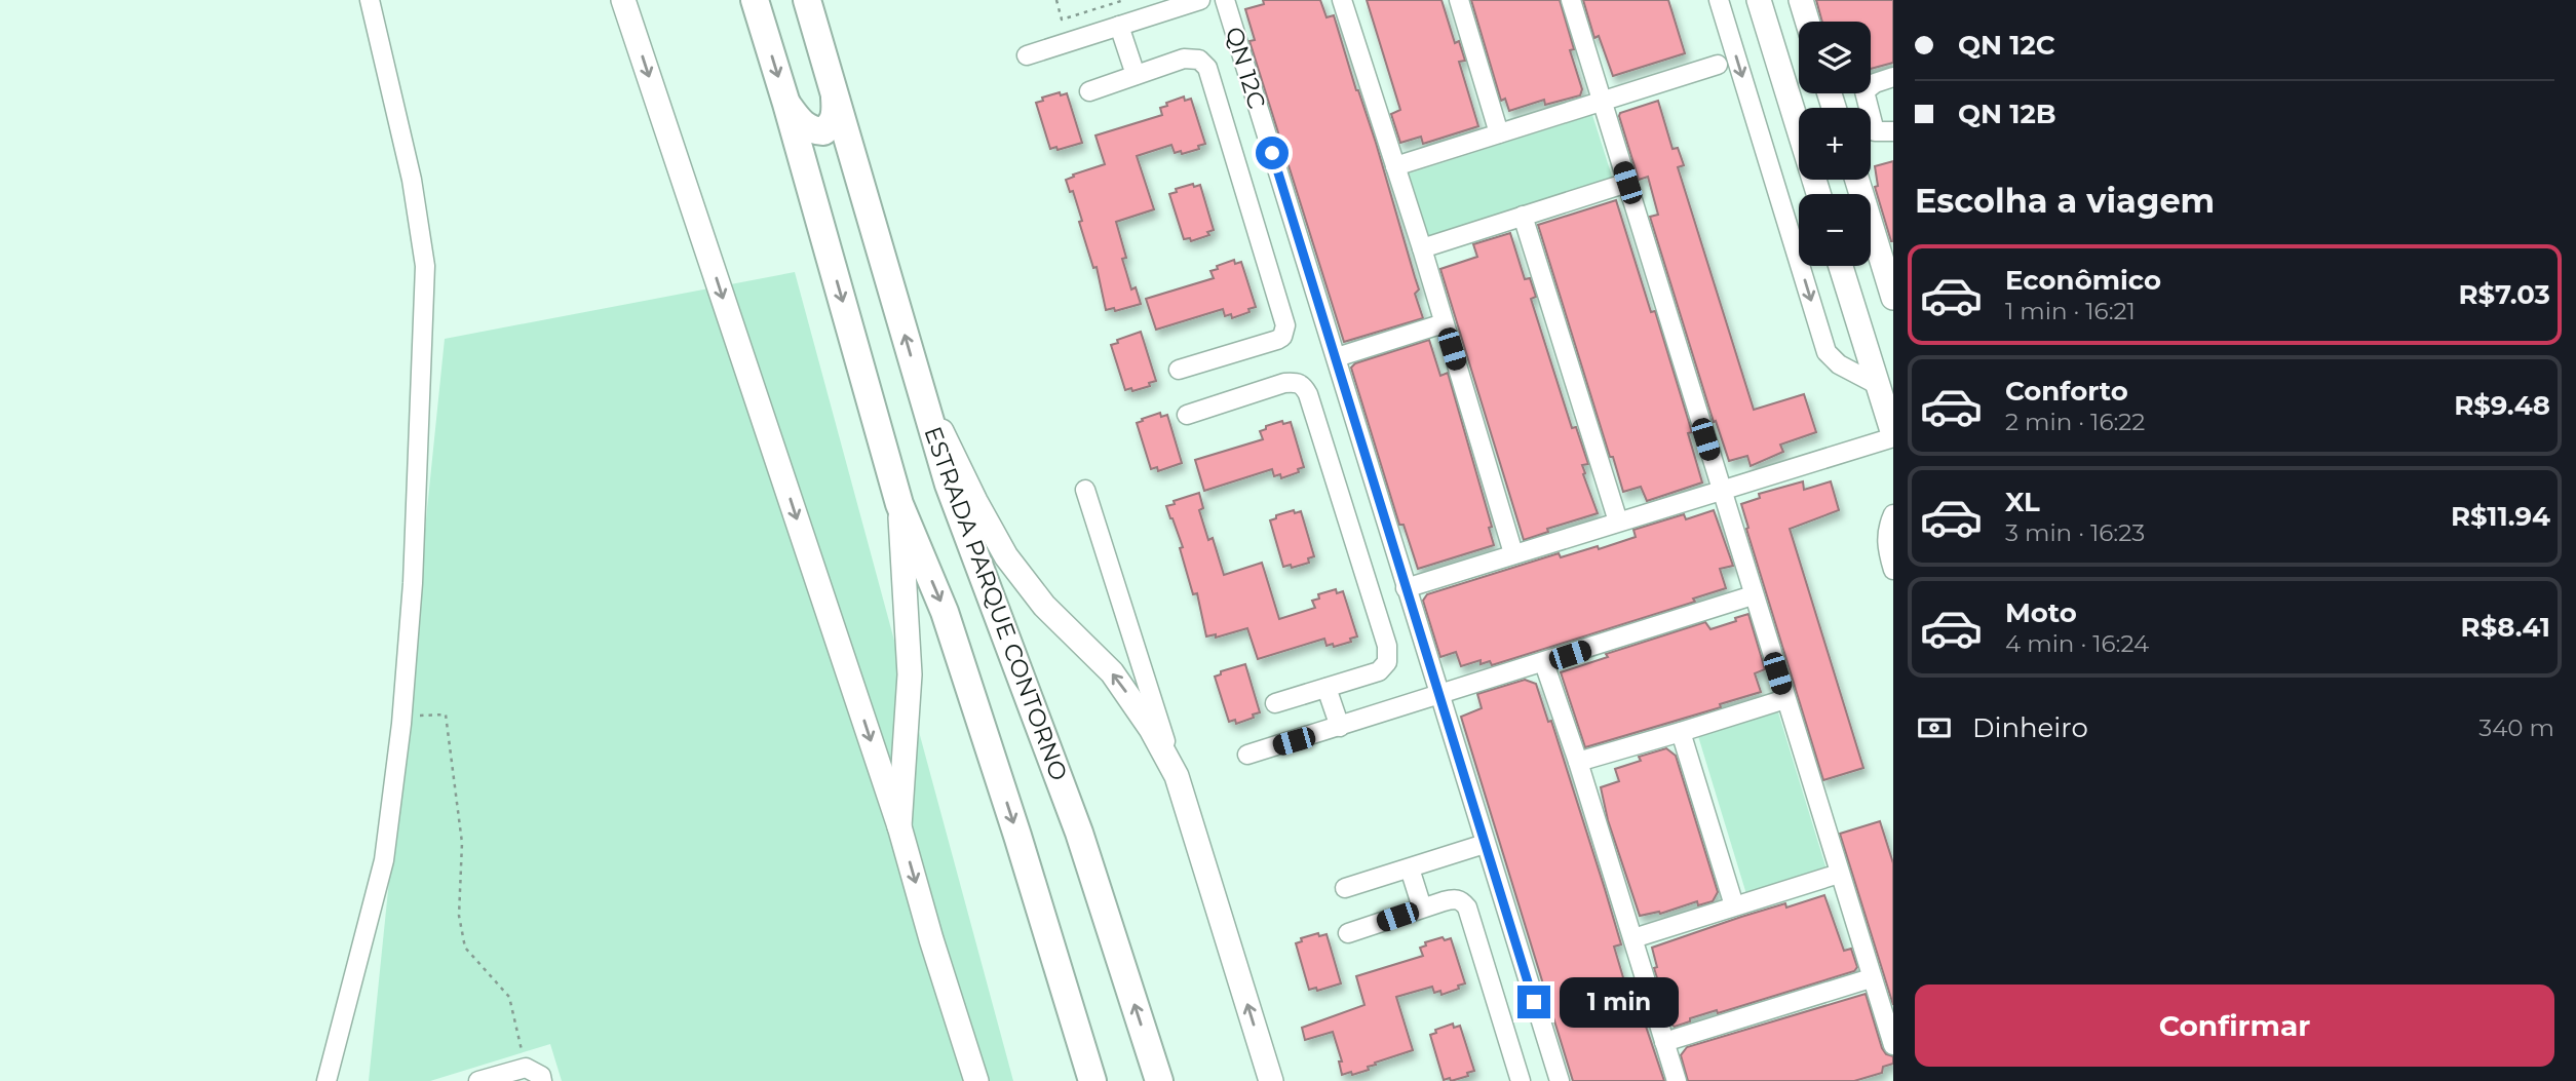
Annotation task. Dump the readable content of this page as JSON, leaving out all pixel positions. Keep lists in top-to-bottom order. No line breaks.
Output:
{"streets":{"highway":["ESTRADA PARQUE CONTORNO"],"street":["QN 12C"]},"page":{"banner":["QN 12C","QN 12B"],"map_buttons":["+","−"],"heading":"Escolha a viagem","list":[{"name":"Econômico","note":"1 min · 16:21","value":"R$7.03"},{"name":"Conforto","note":"2 min · 16:22","value":"R$9.48"},{"name":"XL","note":"3 min · 16:23","value":"R$11.94"},{"name":"Moto","note":"4 min · 16:24","value":"R$8.41"}],"pay":["Dinheiro","340 m"],"buttons":"Confirmar","bubble":"1 min"}}
